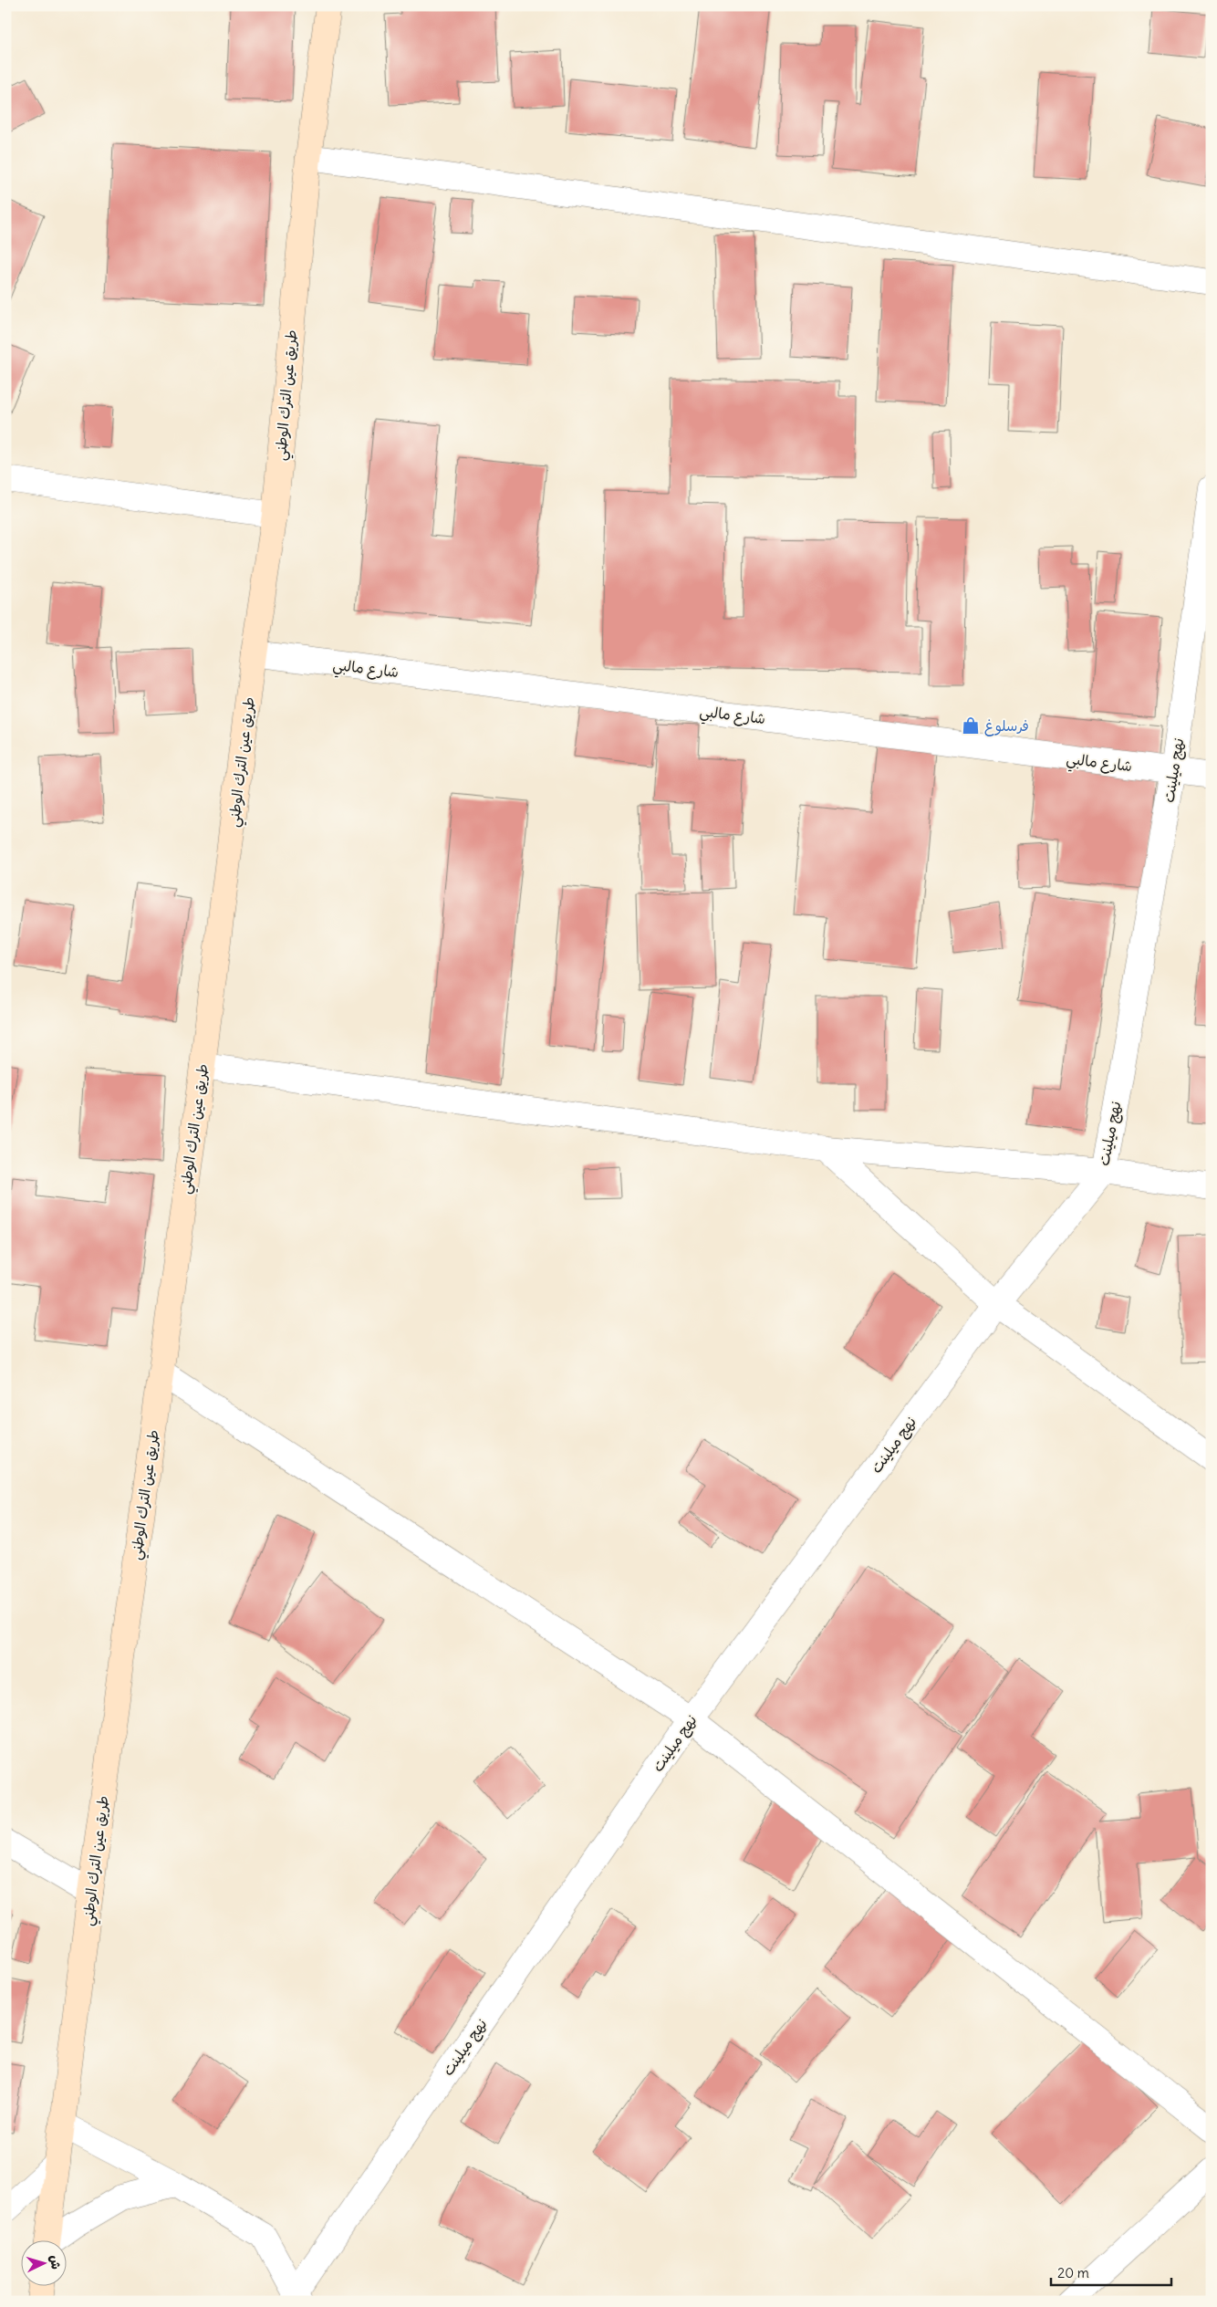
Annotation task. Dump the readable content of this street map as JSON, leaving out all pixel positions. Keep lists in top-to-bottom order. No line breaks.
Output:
{"streets":{"main road":["طريق عين الترك الوطني"],"street":["شارع مالبي","نهج ميلينت"]},"crossings":[["طريق عين الترك الوطني","شارع مالبي"],["شارع مالبي","نهج ميلينت"]],"places":{"shop":["فرسلوغ"]},"scale_bar":"20 m","north":"right"}
